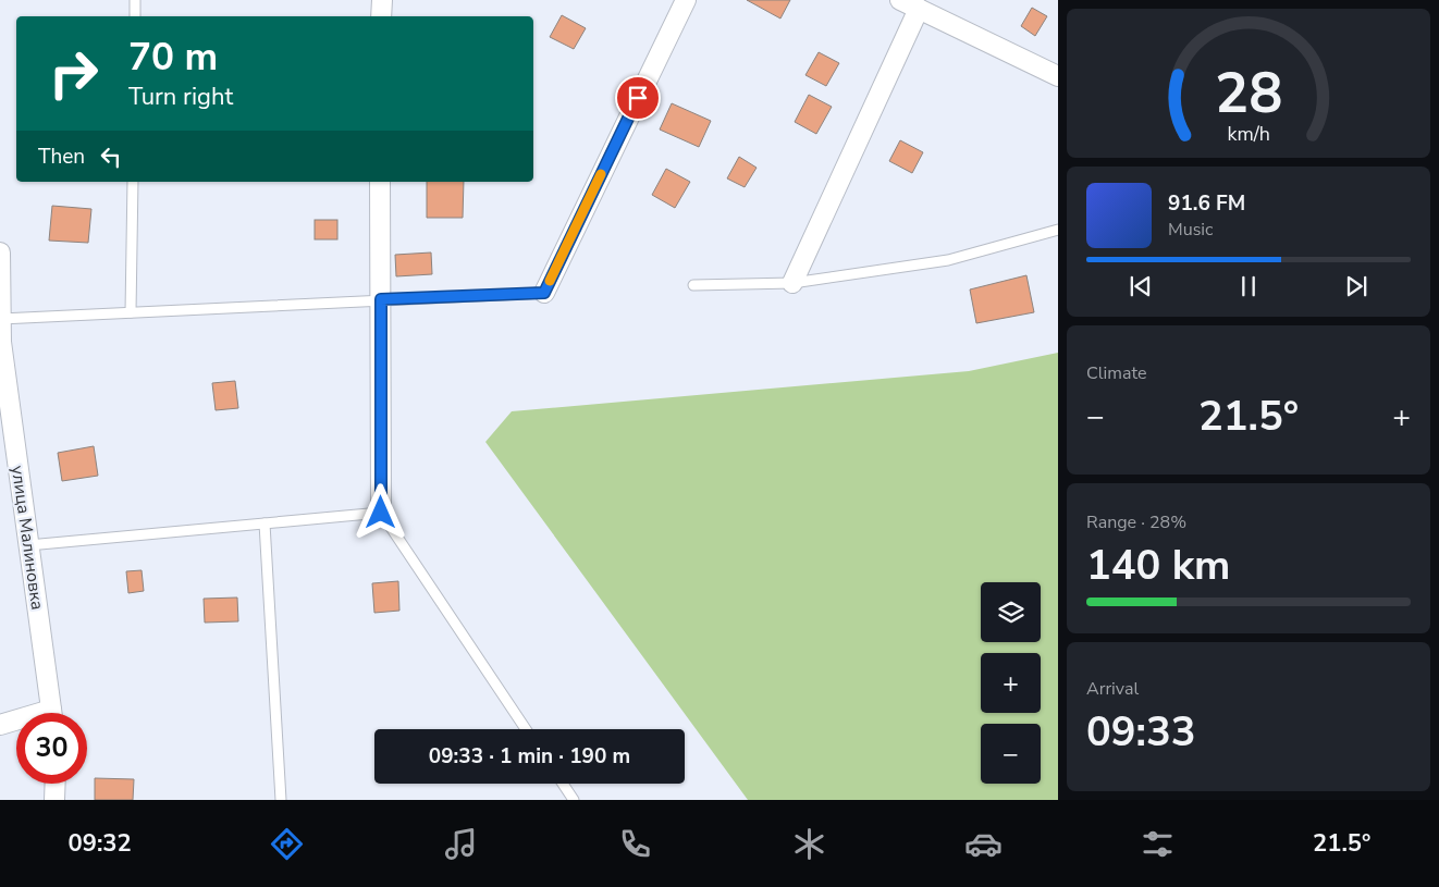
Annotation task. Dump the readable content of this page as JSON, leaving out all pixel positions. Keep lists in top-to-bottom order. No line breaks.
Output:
{"streets":{"street":["улица Малиновка"]},"page":{"turn":["70 m","Turn right"],"then":"Then","song":["91.6 FM","Music"],"tile":["Climate",["Range · 28%","140 km"],["Arrival","09:33"]],"heat":["−","21.5°","+"],"map_buttons":["+","−"],"limit":"30","trip":"09:33 · 1 min · 190 m","tabs":["09:32","21.5°"],"gauge":["28","km/h"]}}
